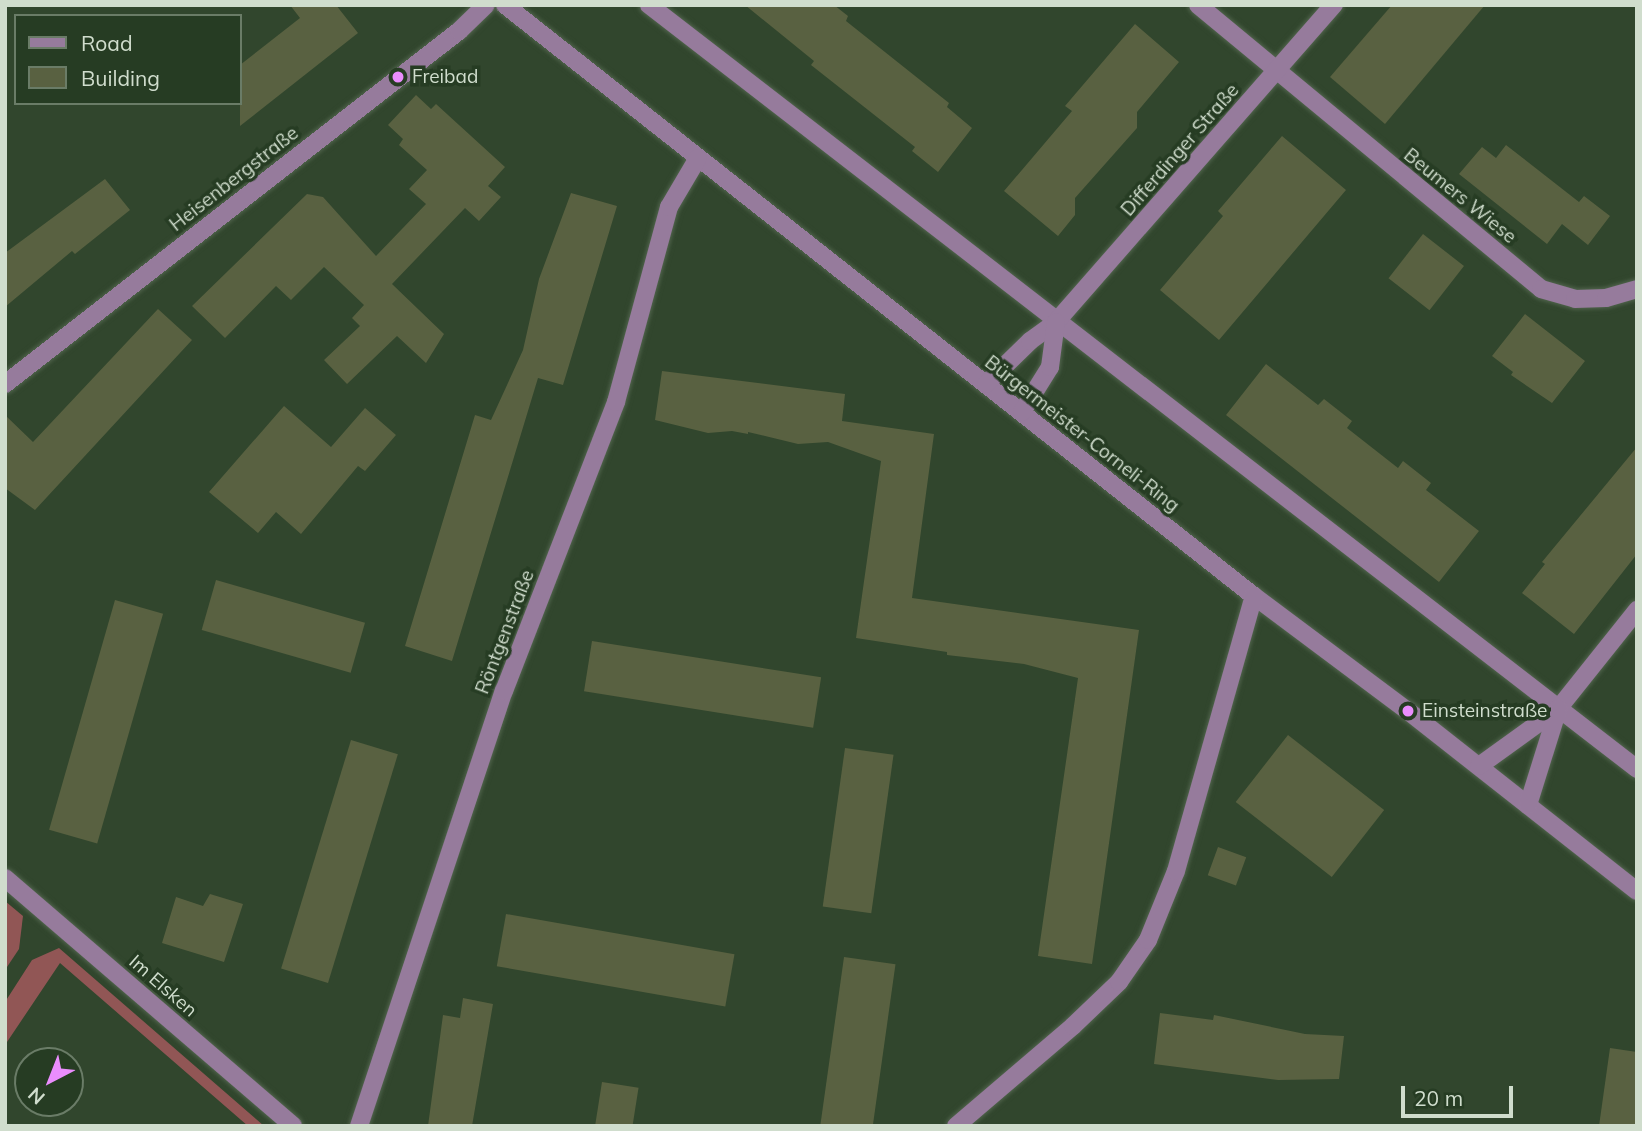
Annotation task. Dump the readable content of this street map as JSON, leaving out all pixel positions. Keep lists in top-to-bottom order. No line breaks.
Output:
{"streets":{"street":["Differdinger Straße","Heisenbergstraße","Beumers Wiese","Bürgermeister-Corneli-Ring","Röntgenstraße","Im Elsken"]},"crossings":[["Differdinger Straße","Beumers Wiese"],["Differdinger Straße","Bürgermeister-Corneli-Ring"],["Bürgermeister-Corneli-Ring","Röntgenstraße"]],"places":["Freibad","Einsteinstraße"],"legend":["Road","Building"],"scale_bar":"20 m","north":"bottom left"}
